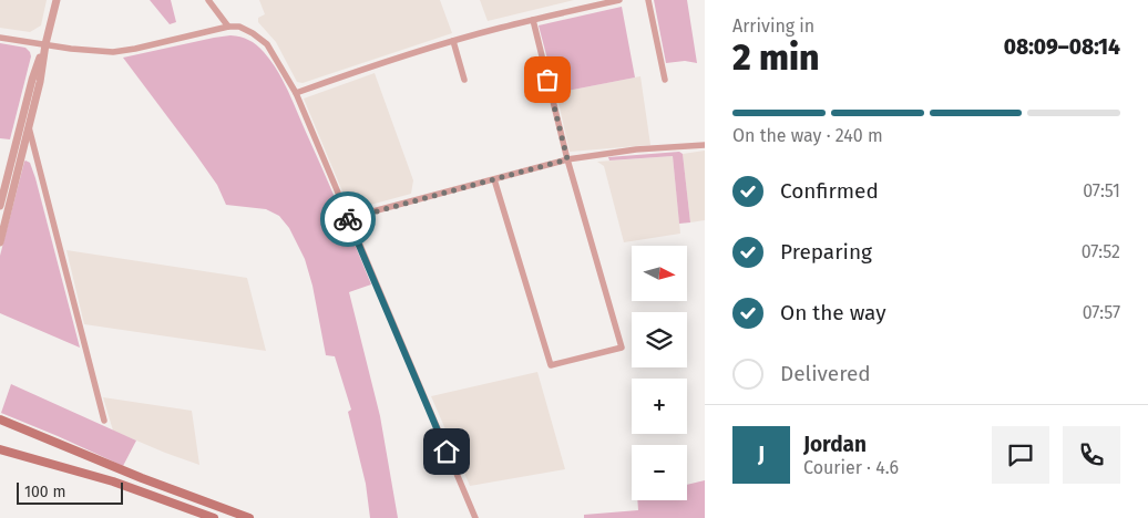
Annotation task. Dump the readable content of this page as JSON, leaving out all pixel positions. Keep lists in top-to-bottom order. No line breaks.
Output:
{"scale_bar":"100 m","north":"right","page":{"heading":["2 min","Arriving in","08:09–08:14"],"panel":["Jordan","Courier · 4.6"],"bar":"On the way · 240 m","list":[["Confirmed","07:51"],["Preparing","07:52"],["On the way","07:57"],"Delivered"],"map_buttons":["+","−"],"round":"J","scale":"100 m"}}
